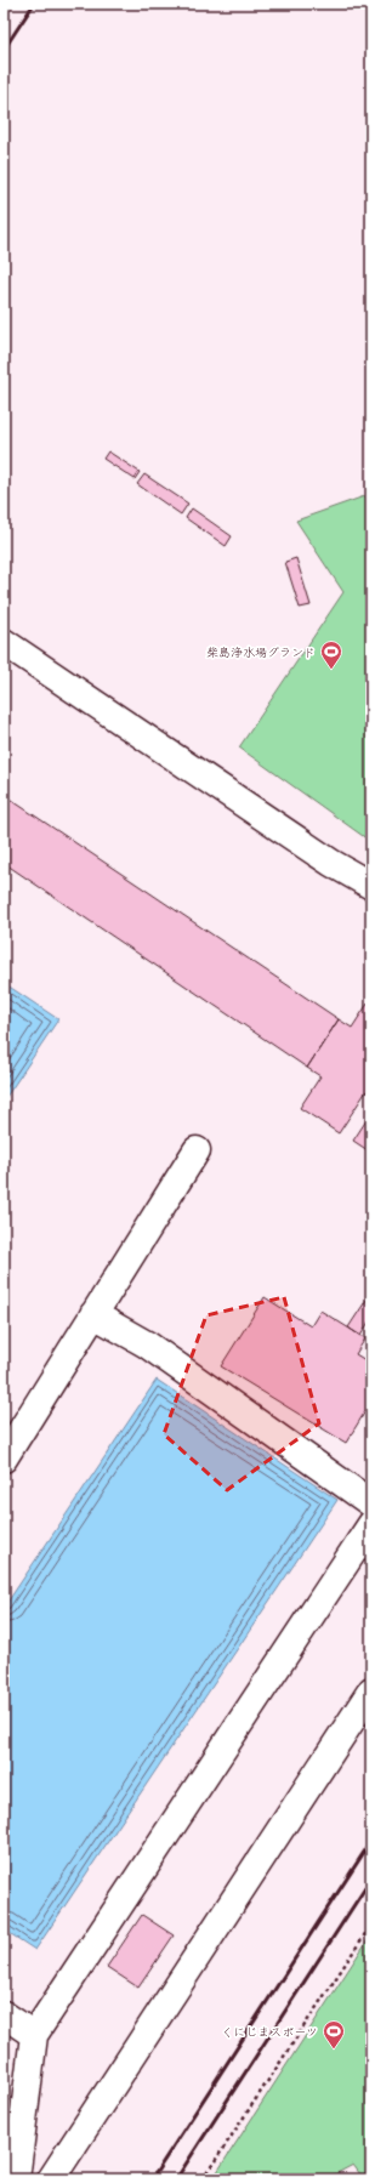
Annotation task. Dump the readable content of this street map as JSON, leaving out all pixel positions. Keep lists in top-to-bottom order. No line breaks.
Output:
{"places":{"sports":["柴島浄水場グランド","くにじまスポーツ"]}}
